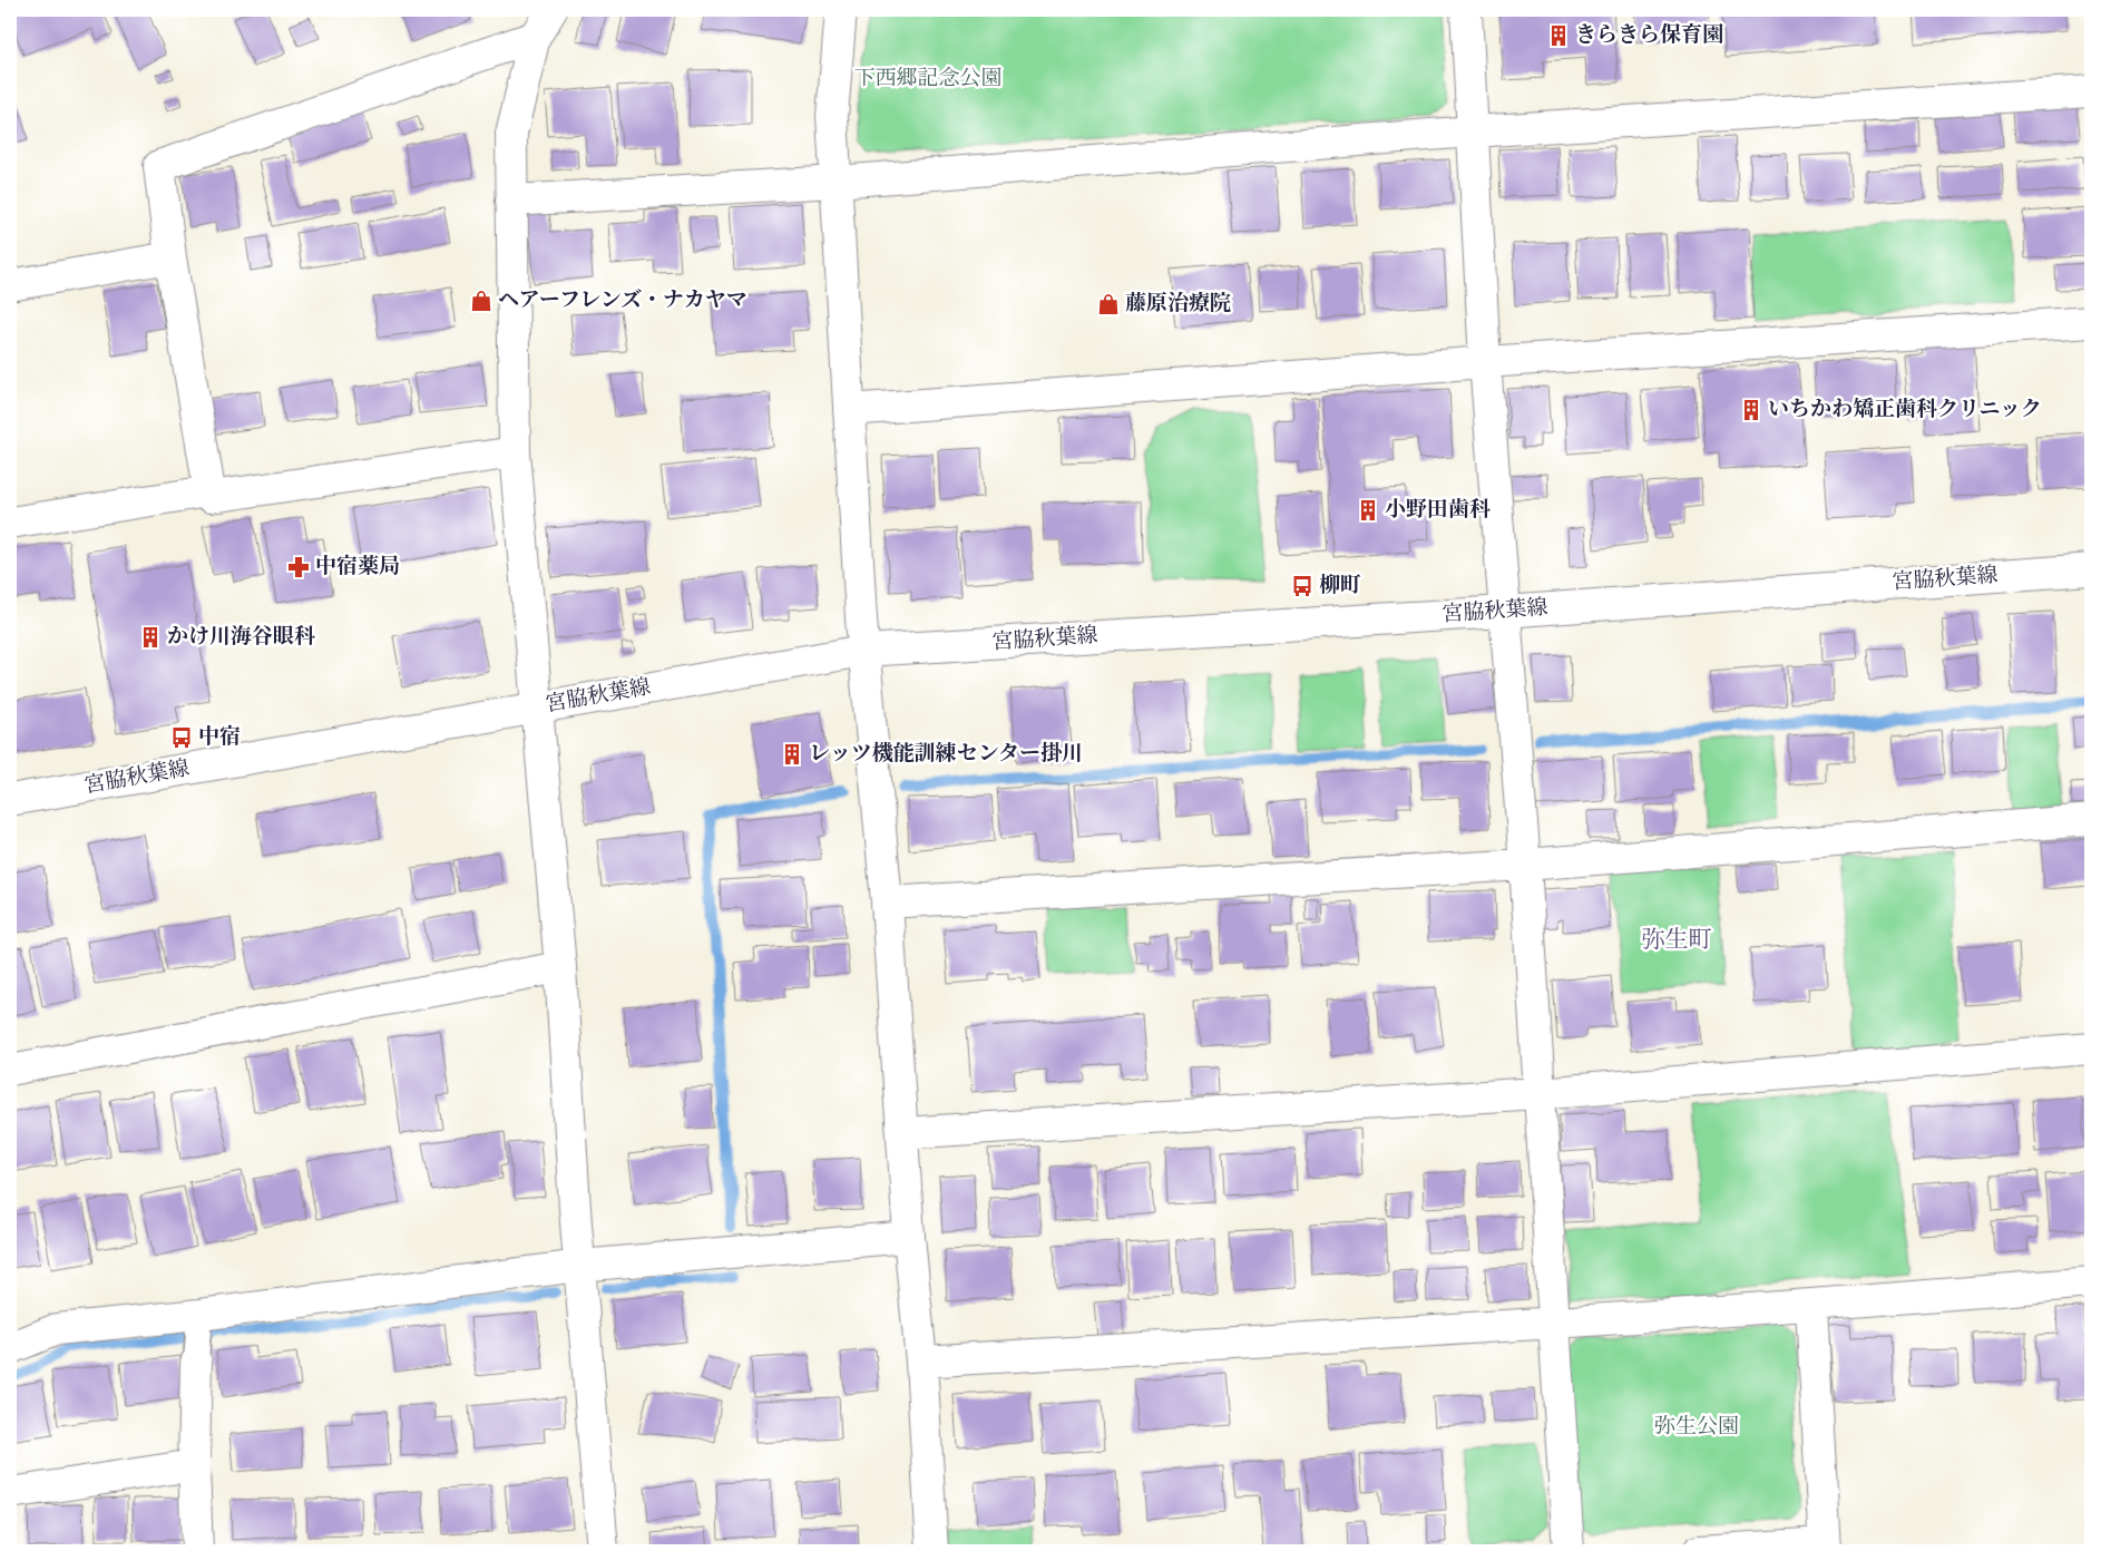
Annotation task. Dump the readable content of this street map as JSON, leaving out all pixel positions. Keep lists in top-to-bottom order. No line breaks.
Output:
{"streets":{"street":["宮脇秋葉線"]},"districts":["弥生町"],"parks":["下西郷記念公園","弥生公園"],"places":{"building":["きらきら保育園","いちかわ矯正歯科クリニック","小野田歯科","かけ川海谷眼科","レッツ機能訓練センター掛川"],"shop":["ヘアーフレンズ・ナカヤマ","藤原治療院"],"pharmacy":["中宿薬局"],"bus stop":["柳町","中宿"]}}
